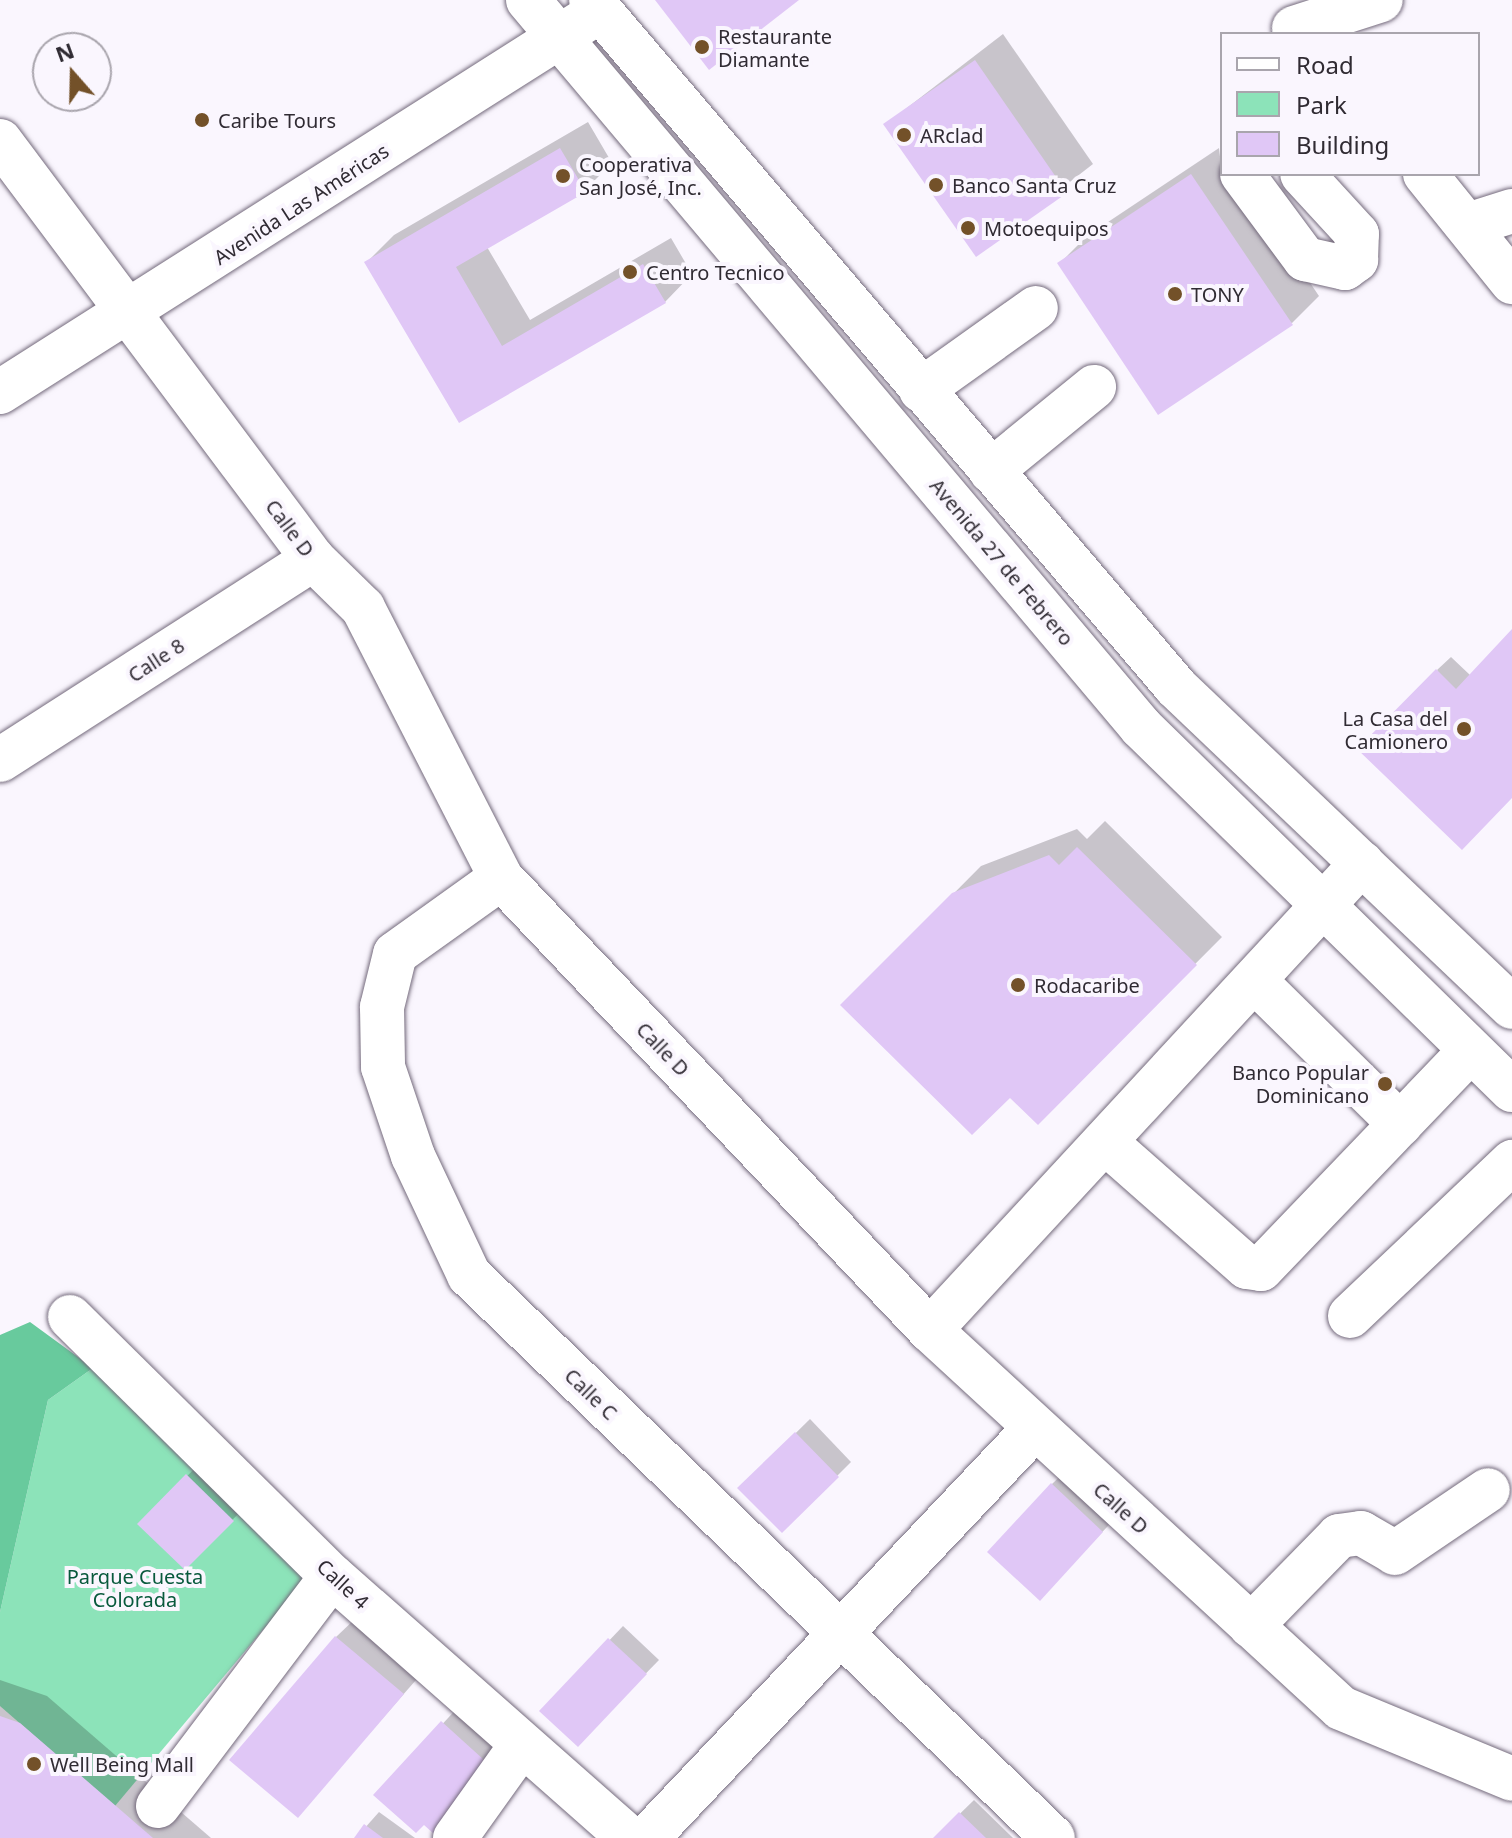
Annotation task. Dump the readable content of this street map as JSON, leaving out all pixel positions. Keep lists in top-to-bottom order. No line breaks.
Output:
{"streets":{"street":["Avenida Las Américas","Calle D","Avenida 27 de Febrero","Calle 8","Calle C","Calle 4"]},"crossings":[["Avenida Las Américas","Calle D"],["Avenida Las Américas","Avenida 27 de Febrero"],["Calle D","Calle 8"],["Calle D","Calle C"]],"parks":["Parque Cuesta Colorada"],"places":["Restaurante Diamante","Caribe Tours","ARclad","Cooperativa San José, Inc.","Banco Santa Cruz","Motoequipos","Centro Tecnico","TONY","La Casa del Camionero","Rodacaribe","Banco Popular Dominicano","Well Being Mall"],"legend":["Road","Park","Building"],"north":"top"}
